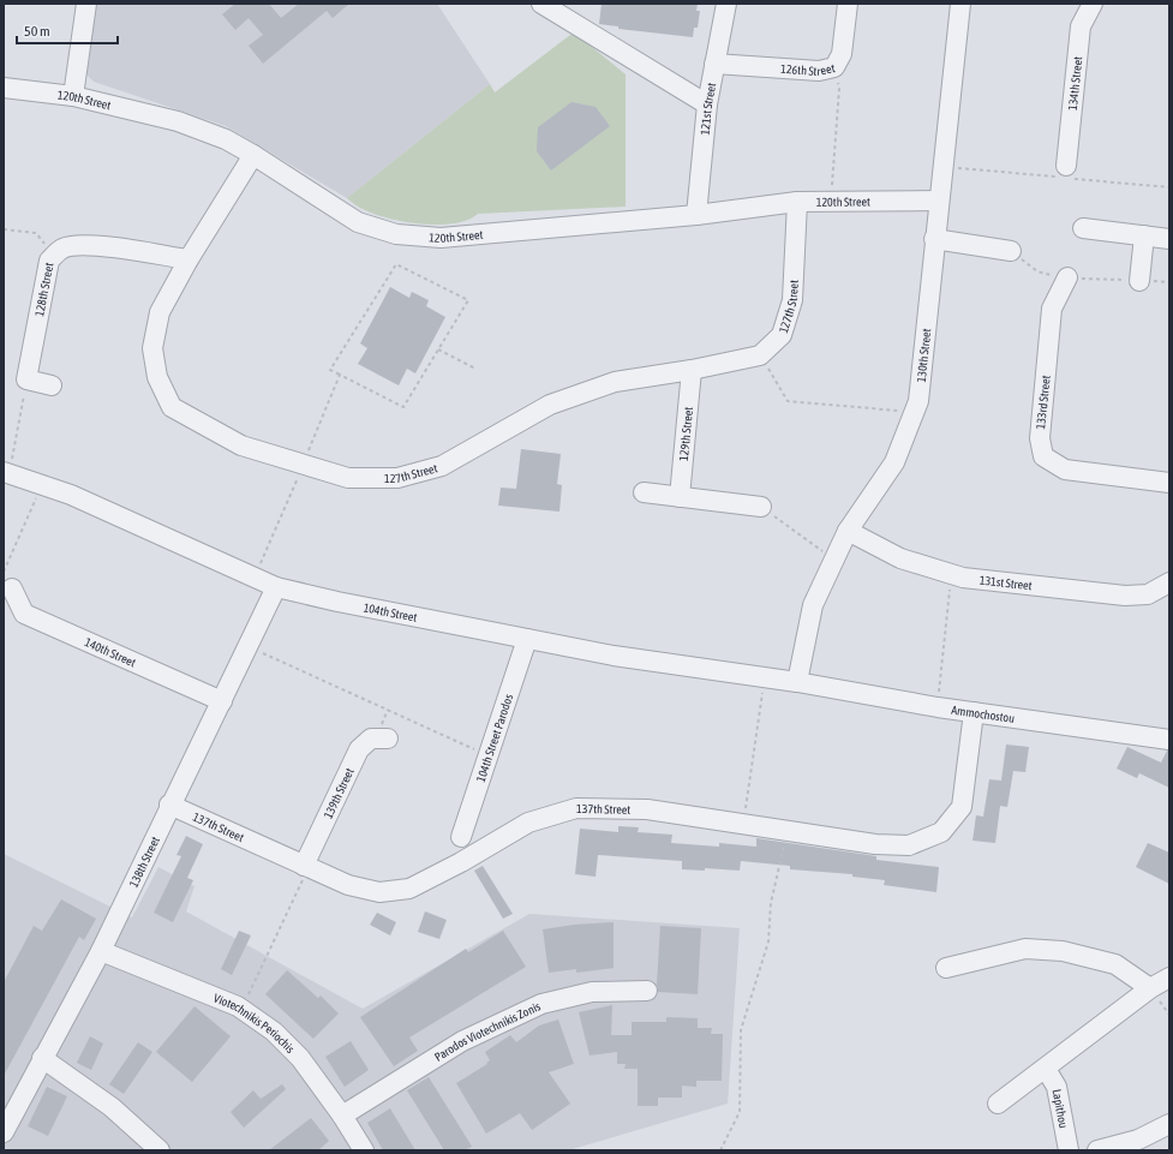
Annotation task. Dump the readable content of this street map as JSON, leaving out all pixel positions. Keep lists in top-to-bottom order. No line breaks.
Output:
{"streets":{"street":["126th Street","134th Street","120th Street","121st Street","128th Street","127th Street","130th Street","133rd Street","129th Street","131st Street","104th Street","140th Street","Ammochostou","104th Street Parodos","139th Street","137th Street","138th Street","Viotechnikis Periochis","Parodos Viotechnikis Zonis","Lapithou"]},"crossings":[["126th Street","121st Street"],["120th Street","121st Street"],["120th Street","127th Street"],["120th Street","130th Street"],["128th Street","127th Street"],["127th Street","129th Street"],["130th Street","131st Street"],["130th Street","104th Street"],["130th Street","Ammochostou"],["104th Street","Ammochostou"],["104th Street","104th Street Parodos"],["104th Street","138th Street"],["140th Street","138th Street"],["Ammochostou","137th Street"],["139th Street","137th Street"],["137th Street","138th Street"],["138th Street","Viotechnikis Periochis"],["Viotechnikis Periochis","Parodos Viotechnikis Zonis"]],"scale_bar":"50 m"}
